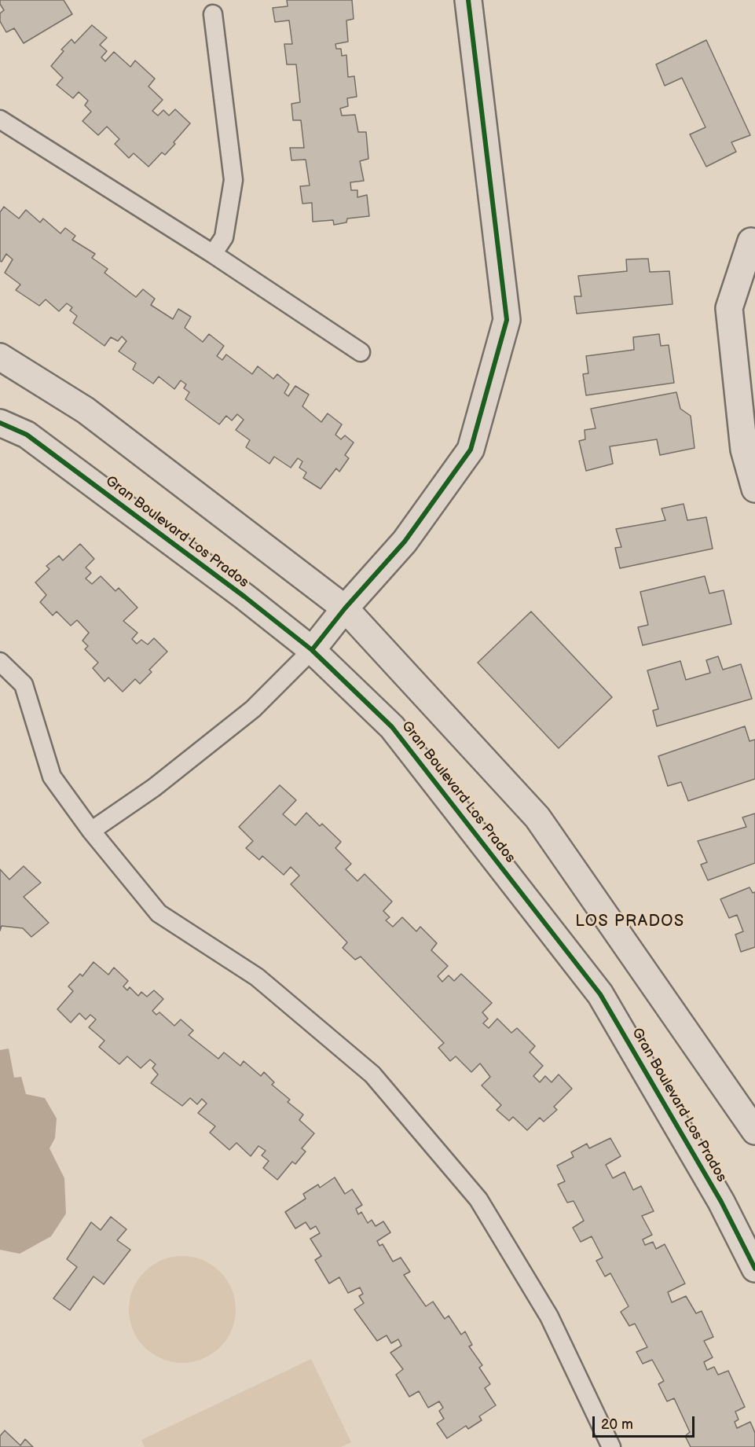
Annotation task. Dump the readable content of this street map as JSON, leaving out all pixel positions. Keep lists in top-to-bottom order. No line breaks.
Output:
{"streets":{"street":["Gran Boulevard Los Prados"]},"districts":["LOS PRADOS"],"scale_bar":"20 m"}
